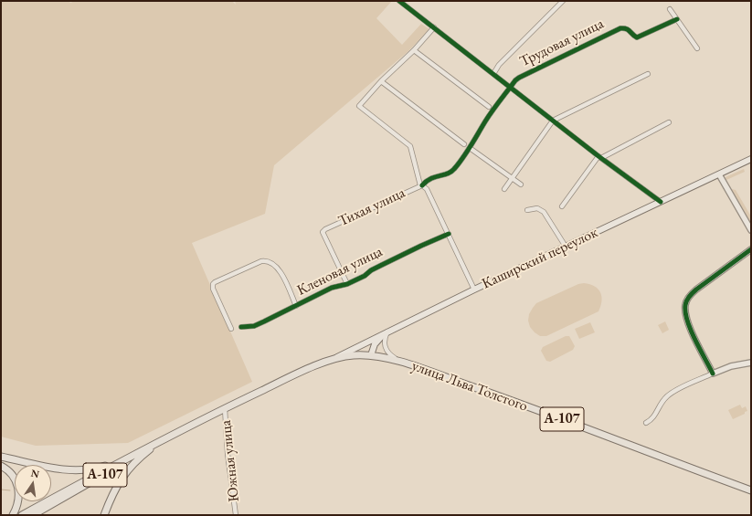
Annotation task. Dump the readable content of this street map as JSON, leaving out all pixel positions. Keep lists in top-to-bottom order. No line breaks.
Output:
{"streets":{"highway":["улица Льва Толстого","А-107"],"main road":["Каширский переулок"],"street":["Трудовая улица","Тихая улица","Кленовая улица","Южная улица"]},"crossings":[["Трудовая улица","Тихая улица"],["Тихая улица","Кленовая улица"],["Каширский переулок","улица Льва Толстого"],["Каширский переулок","А-107"],["улица Льва Толстого","А-107"],["А-107","Южная улица"]],"north":"top"}
